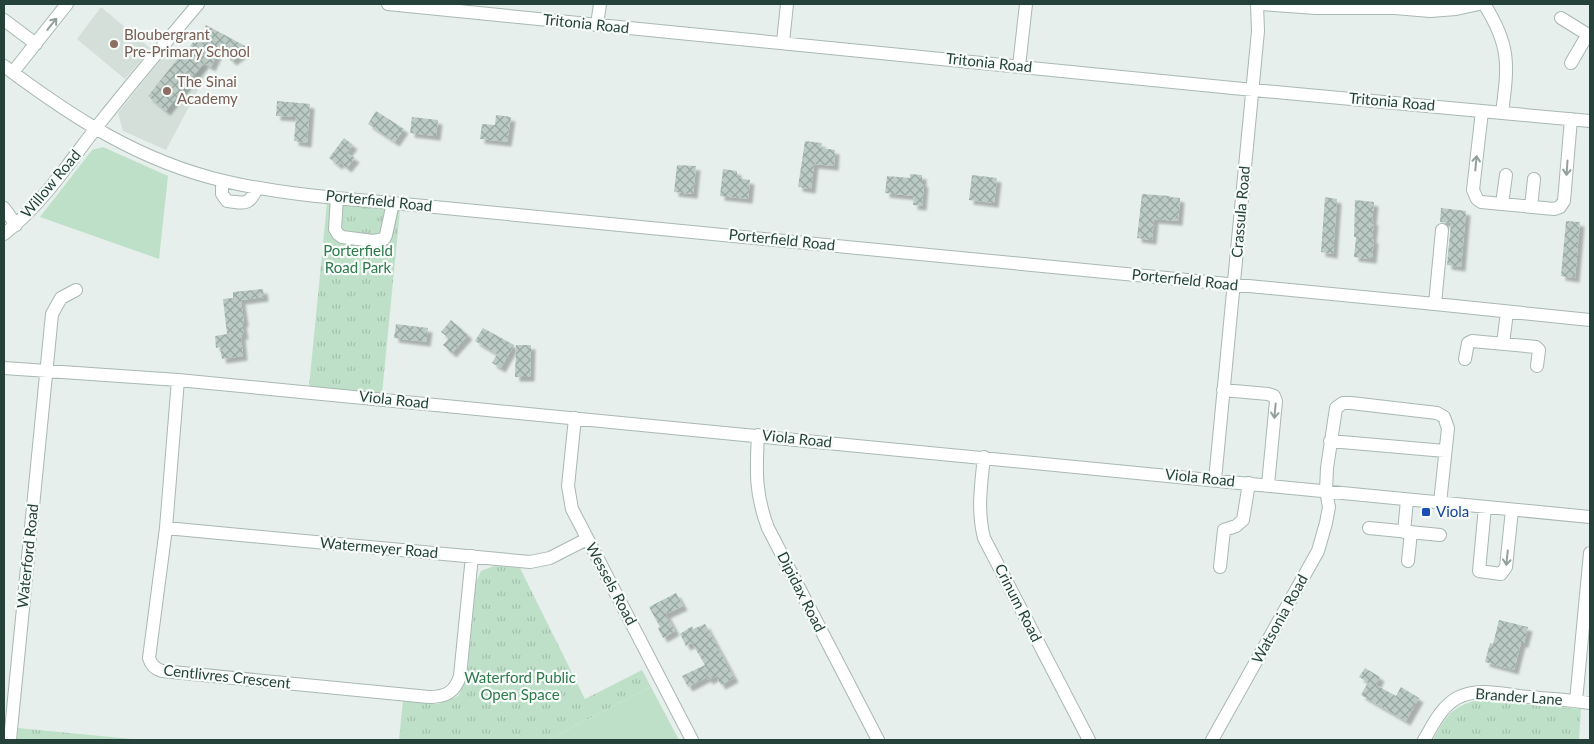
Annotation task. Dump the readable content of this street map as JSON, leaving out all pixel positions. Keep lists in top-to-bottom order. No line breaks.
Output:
{"streets":{"street":["Tritonia Road","Willow Road","Porterfield Road","Crassula Road","Viola Road","Watermeyer Road","Waterford Road","Wessels Road","Dipidax Road","Crinum Road","Watsonia Road","Centlivres Crescent","Brander Lane"]},"crossings":[["Tritonia Road","Crassula Road"],["Willow Road","Porterfield Road"],["Porterfield Road","Crassula Road"],["Crassula Road","Viola Road"],["Viola Road","Waterford Road"],["Viola Road","Wessels Road"],["Viola Road","Dipidax Road"],["Viola Road","Crinum Road"],["Viola Road","Watsonia Road"],["Viola Road","Centlivres Crescent"],["Watermeyer Road","Wessels Road"],["Watermeyer Road","Centlivres Crescent"]],"parks":["Porterfield Road Park","Waterford Public Open Space"],"places":{"other":["Bloubergrant Pre-Primary School","The Sinai Academy"],"transit":["Viola"]}}
